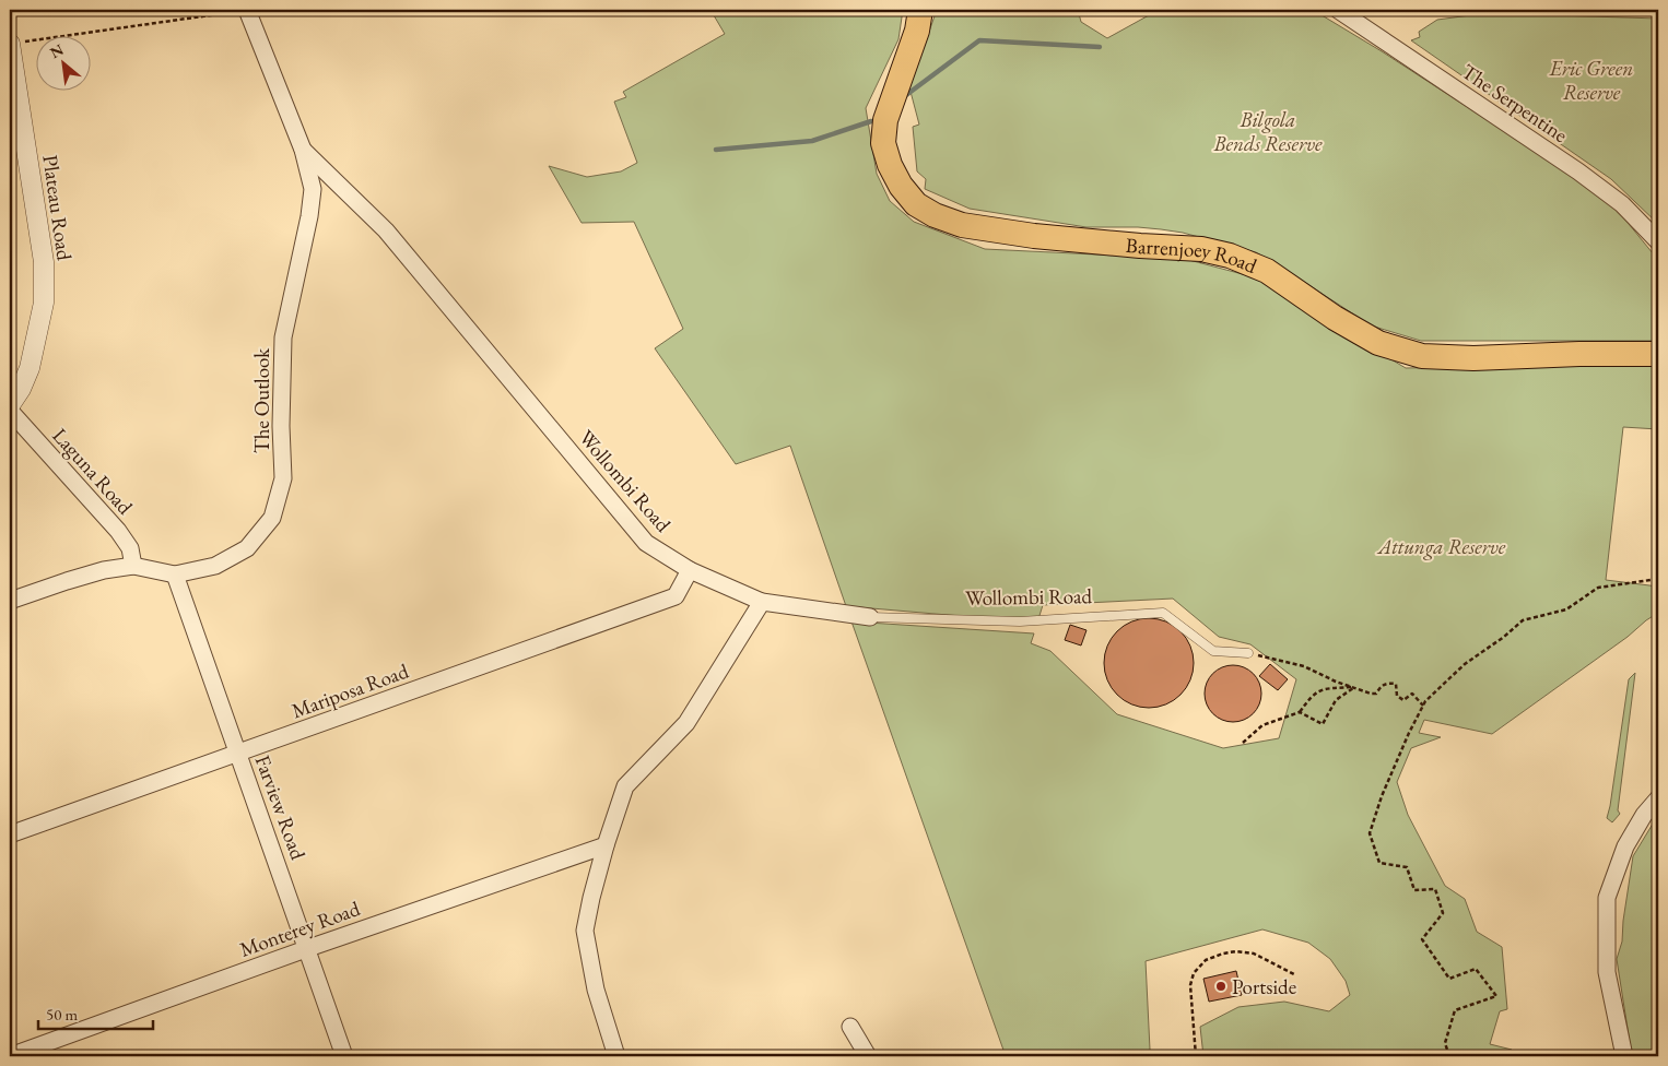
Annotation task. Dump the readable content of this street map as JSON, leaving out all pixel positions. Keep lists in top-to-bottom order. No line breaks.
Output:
{"streets":{"main road":["Barrenjoey Road"],"street":["The Serpentine","Plateau Road","The Outlook","Laguna Road","Wollombi Road","Mariposa Road","Farview Road","Monterey Road"]},"crossings":[["The Outlook","Laguna Road"],["The Outlook","Wollombi Road"],["The Outlook","Farview Road"],["Wollombi Road","Mariposa Road"],["Mariposa Road","Farview Road"],["Farview Road","Monterey Road"]],"parks":["Eric Green Reserve","Bilgola Bends Reserve","Attunga Reserve"],"places":["Portside"],"scale_bar":"50 m","north":"top left"}
